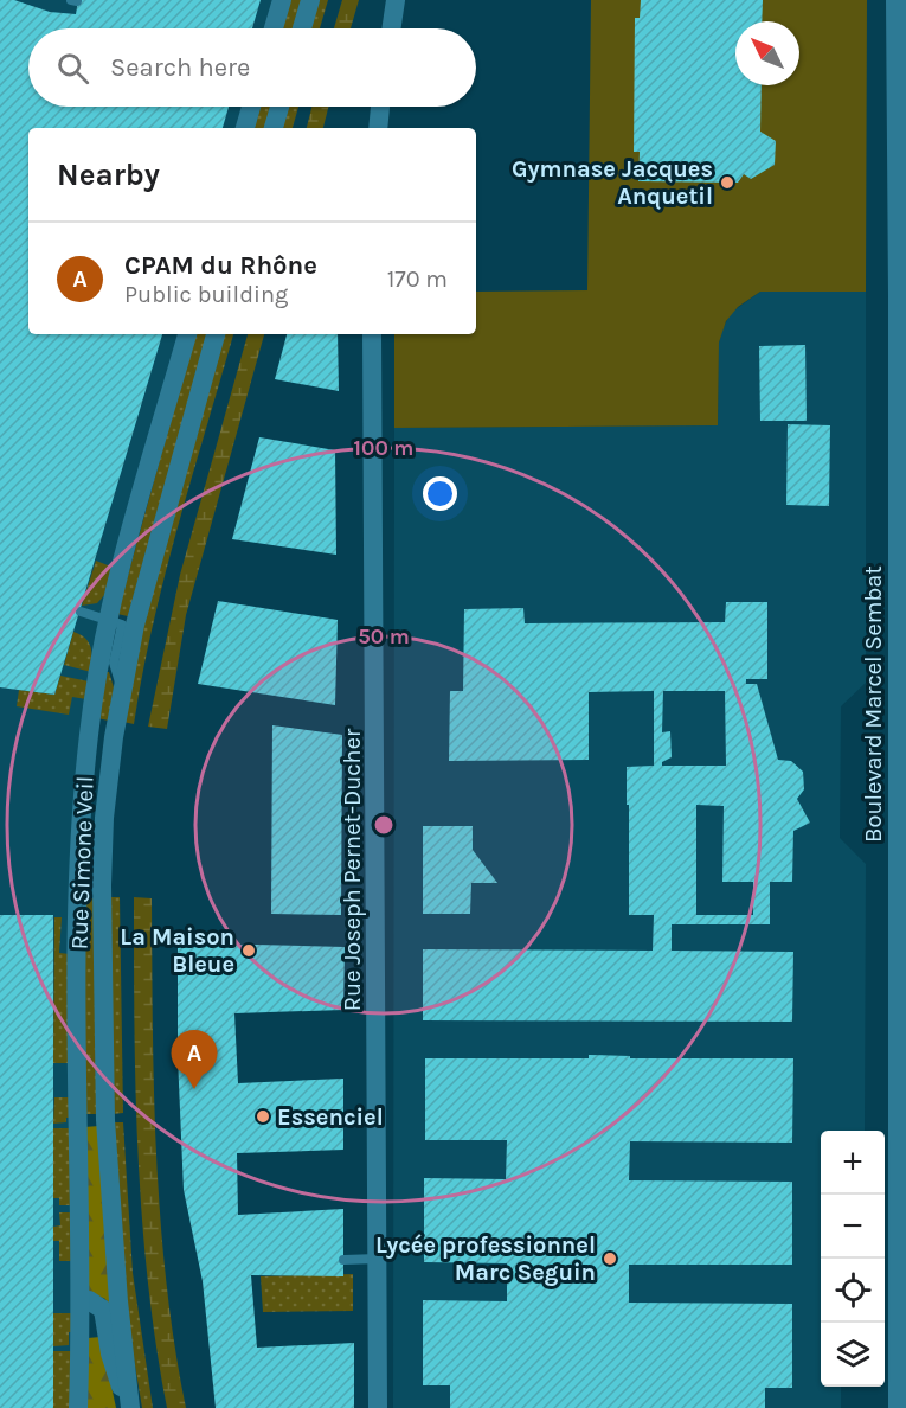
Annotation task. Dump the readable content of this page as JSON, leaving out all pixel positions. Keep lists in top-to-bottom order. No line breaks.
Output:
{"streets":{"street":["Boulevard Marcel Sembat","Rue Simone Veil","Rue Joseph Pernet-Ducher"]},"places":["Gymnase Jacques Anquetil","La Maison Bleue","Essenciel","Lycée professionnel Marc Seguin"],"north":"top left","page":{"search":"Search here","heading":"Nearby","list":[{"mark":"A","name":"CPAM du Rhône","note":"Public building","value":"170 m"}],"pins":"A","map_buttons":["+","−"]},"rings":["100 m","50 m"]}
